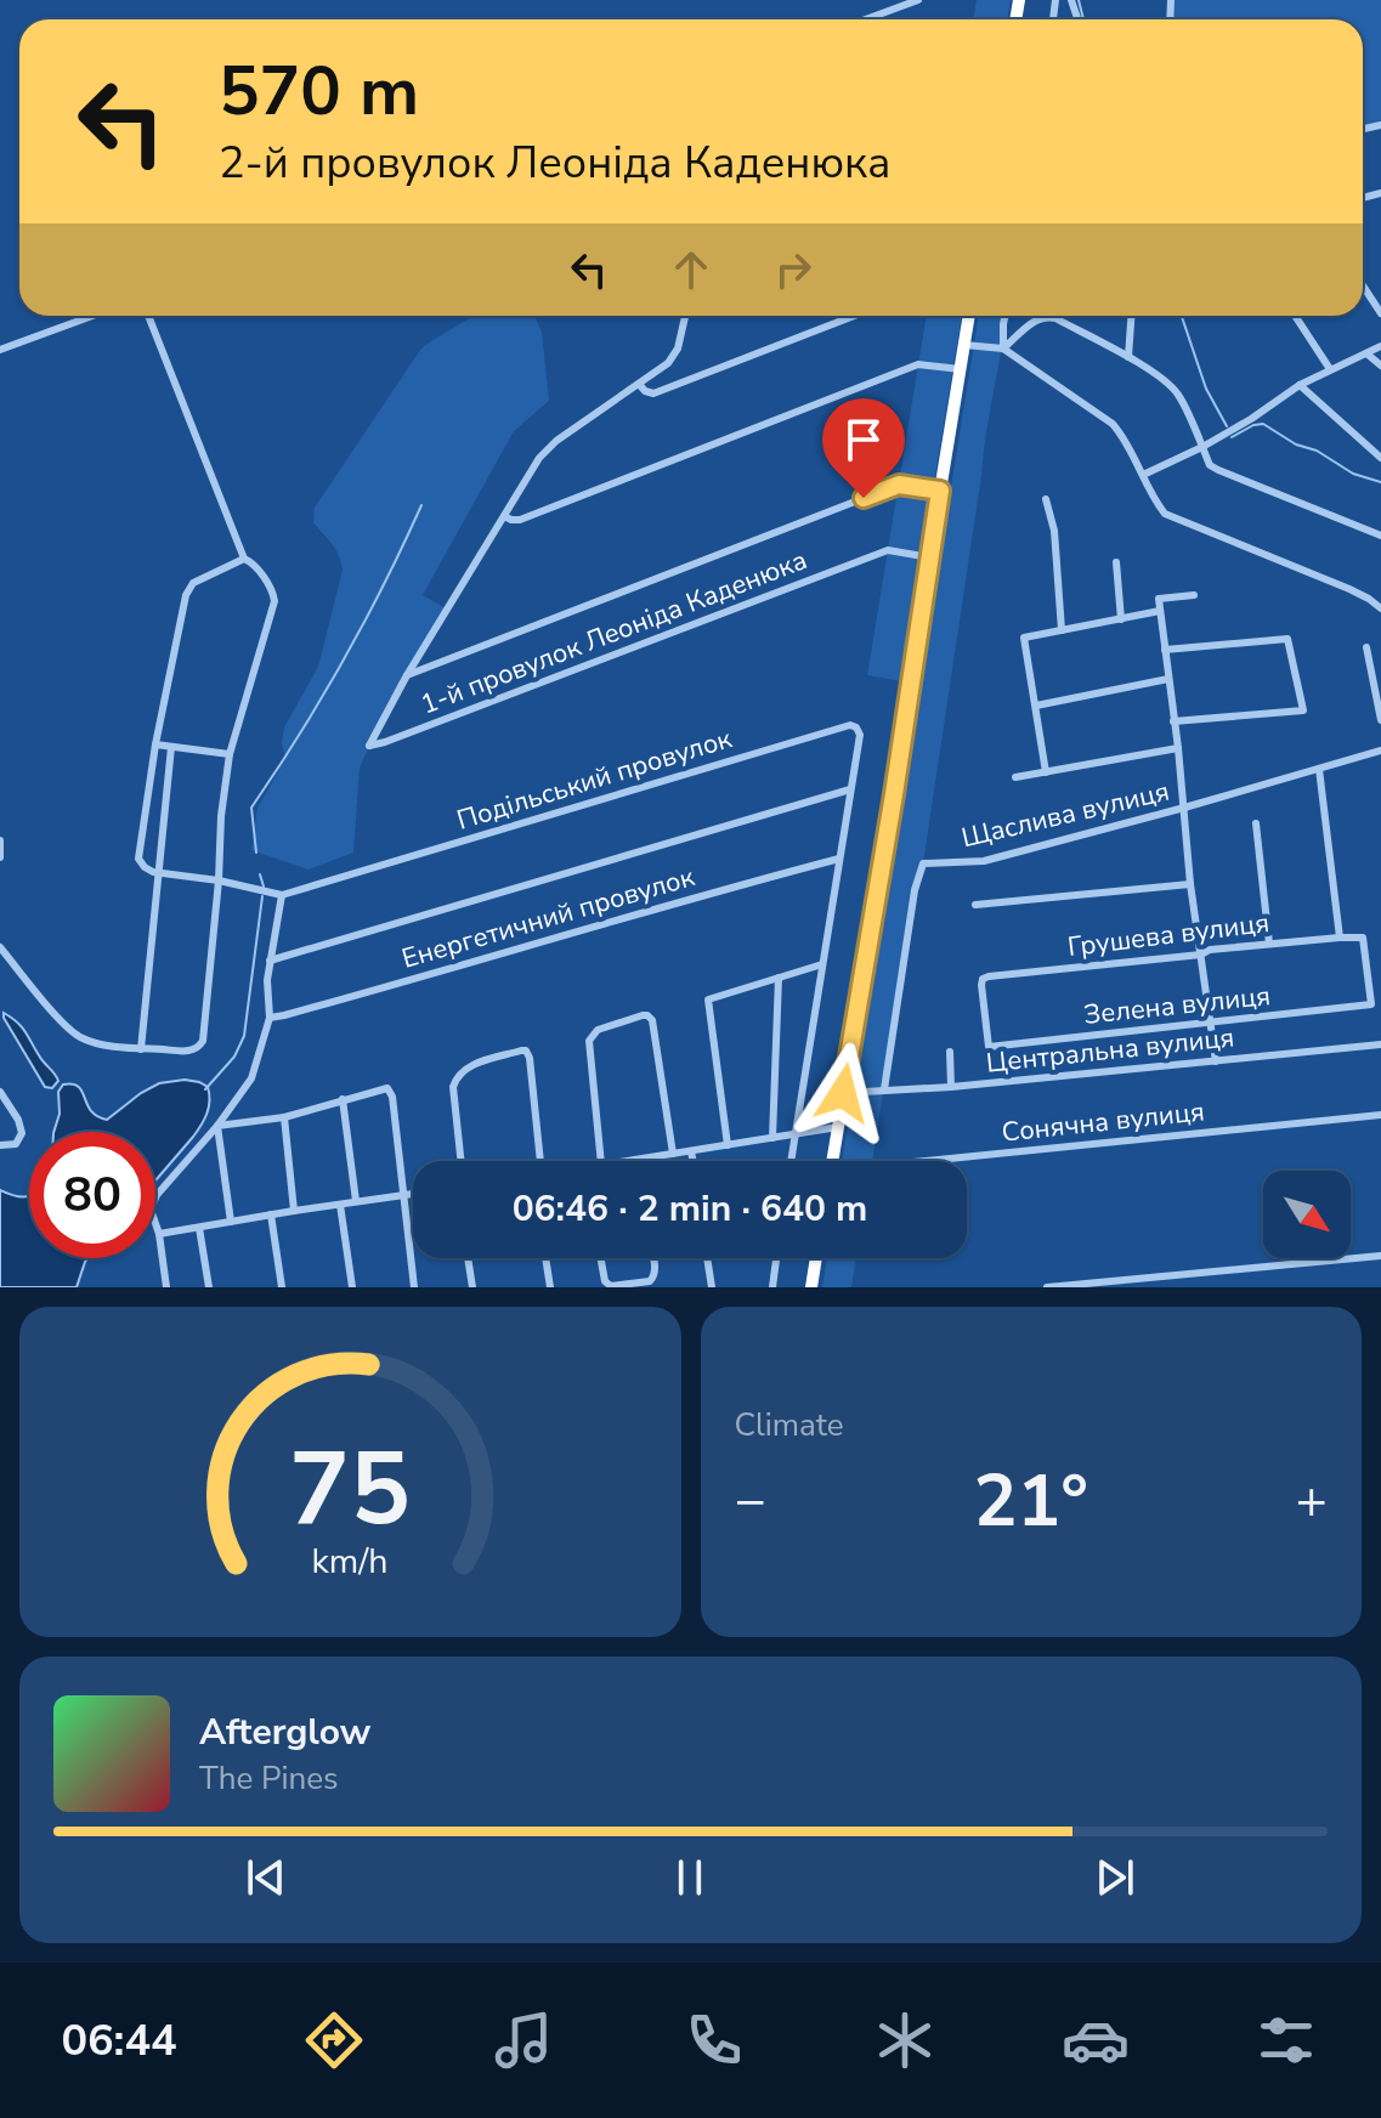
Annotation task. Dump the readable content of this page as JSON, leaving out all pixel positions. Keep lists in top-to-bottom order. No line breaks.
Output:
{"streets":{"street":["1-й провулок Леоніда Каденюка","Подільський провулок","Щаслива вулиця","Енергетичний провулок","Грушева вулиця","Зелена вулиця","Центральна вулиця","Сонячна вулиця"]},"crossings":[["Подільський провулок","Енергетичний провулок"],["Щаслива вулиця","Центральна вулиця"],["Грушева вулиця","Зелена вулиця"]],"north":"bottom right","page":{"turn":["570 m","2-й провулок Леоніда Каденюка"],"limit":"80","trip":"06:46 · 2 min · 640 m","tile":"Climate","heat":["−","21°","+"],"song":["Afterglow","The Pines"],"tabs":"06:44","gauge":["75","km/h"]}}
